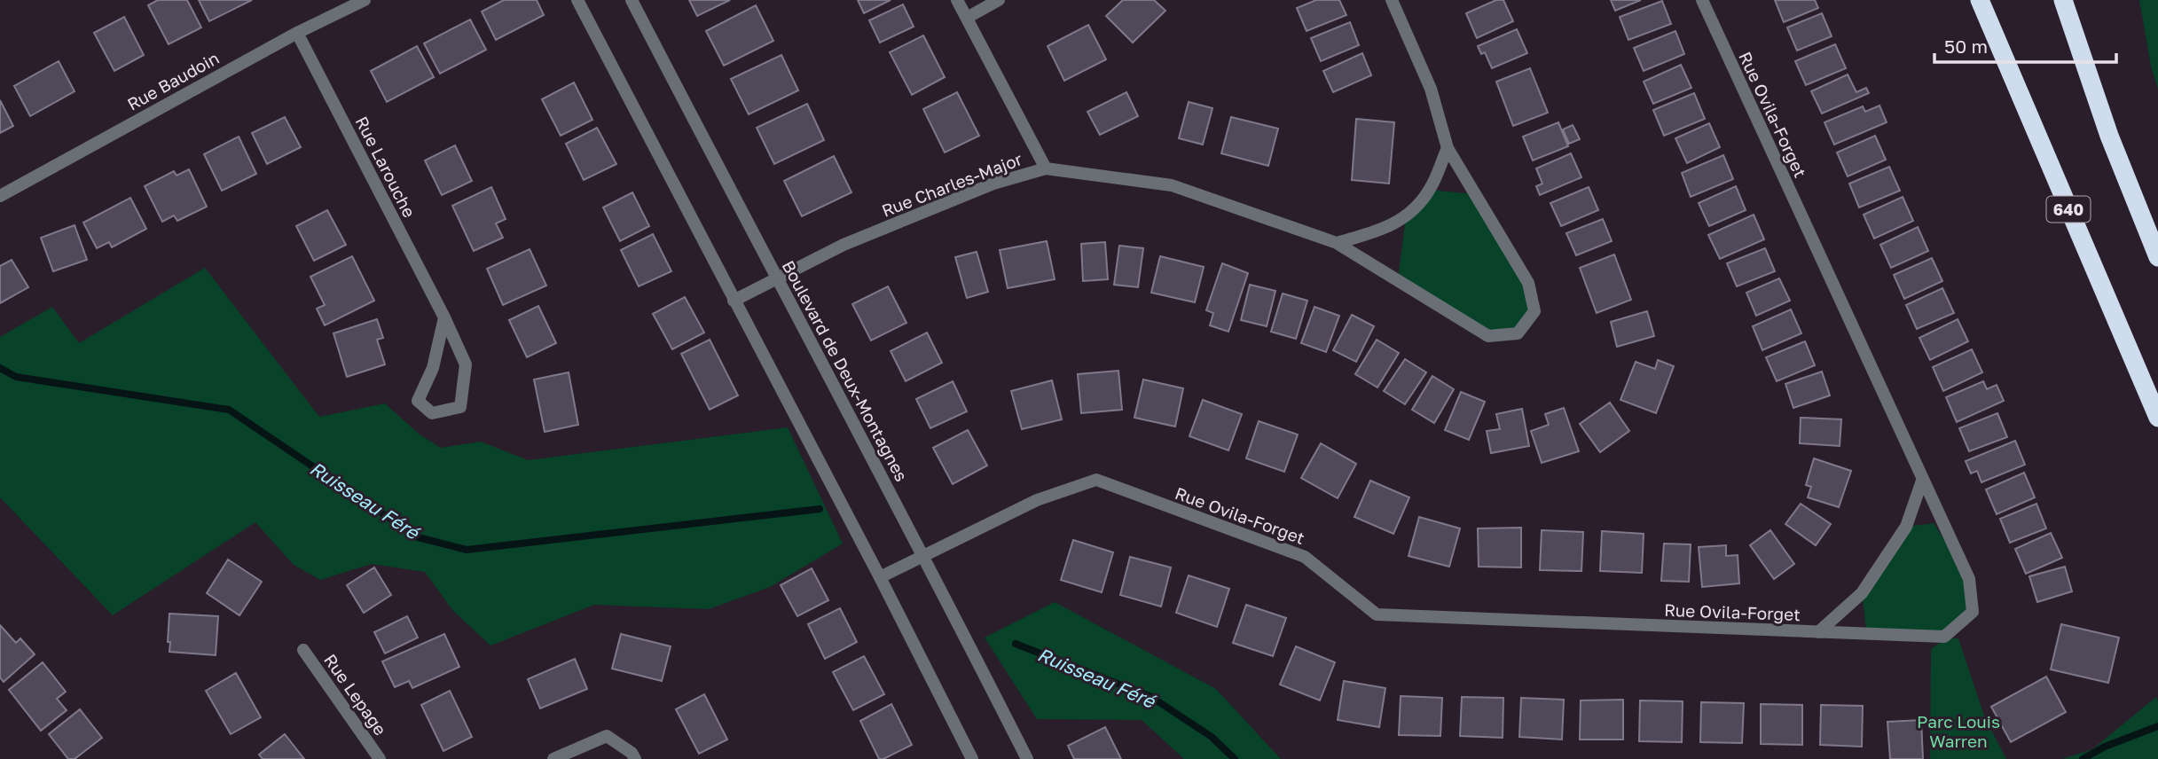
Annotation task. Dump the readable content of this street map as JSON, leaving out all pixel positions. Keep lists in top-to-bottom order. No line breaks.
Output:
{"streets":{"highway":["640"],"street":["Rue Baudoin","Rue Ovila-Forget","Rue Larouche","Rue Charles-Major","Boulevard de Deux-Montagnes","Rue Lepage"]},"crossings":[["Rue Baudoin","Rue Larouche"],["Rue Ovila-Forget","Boulevard de Deux-Montagnes"],["Rue Charles-Major","Boulevard de Deux-Montagnes"]],"water":["Ruisseau Féré"],"parks":["Parc Louis Warren"],"scale_bar":"50 m"}
